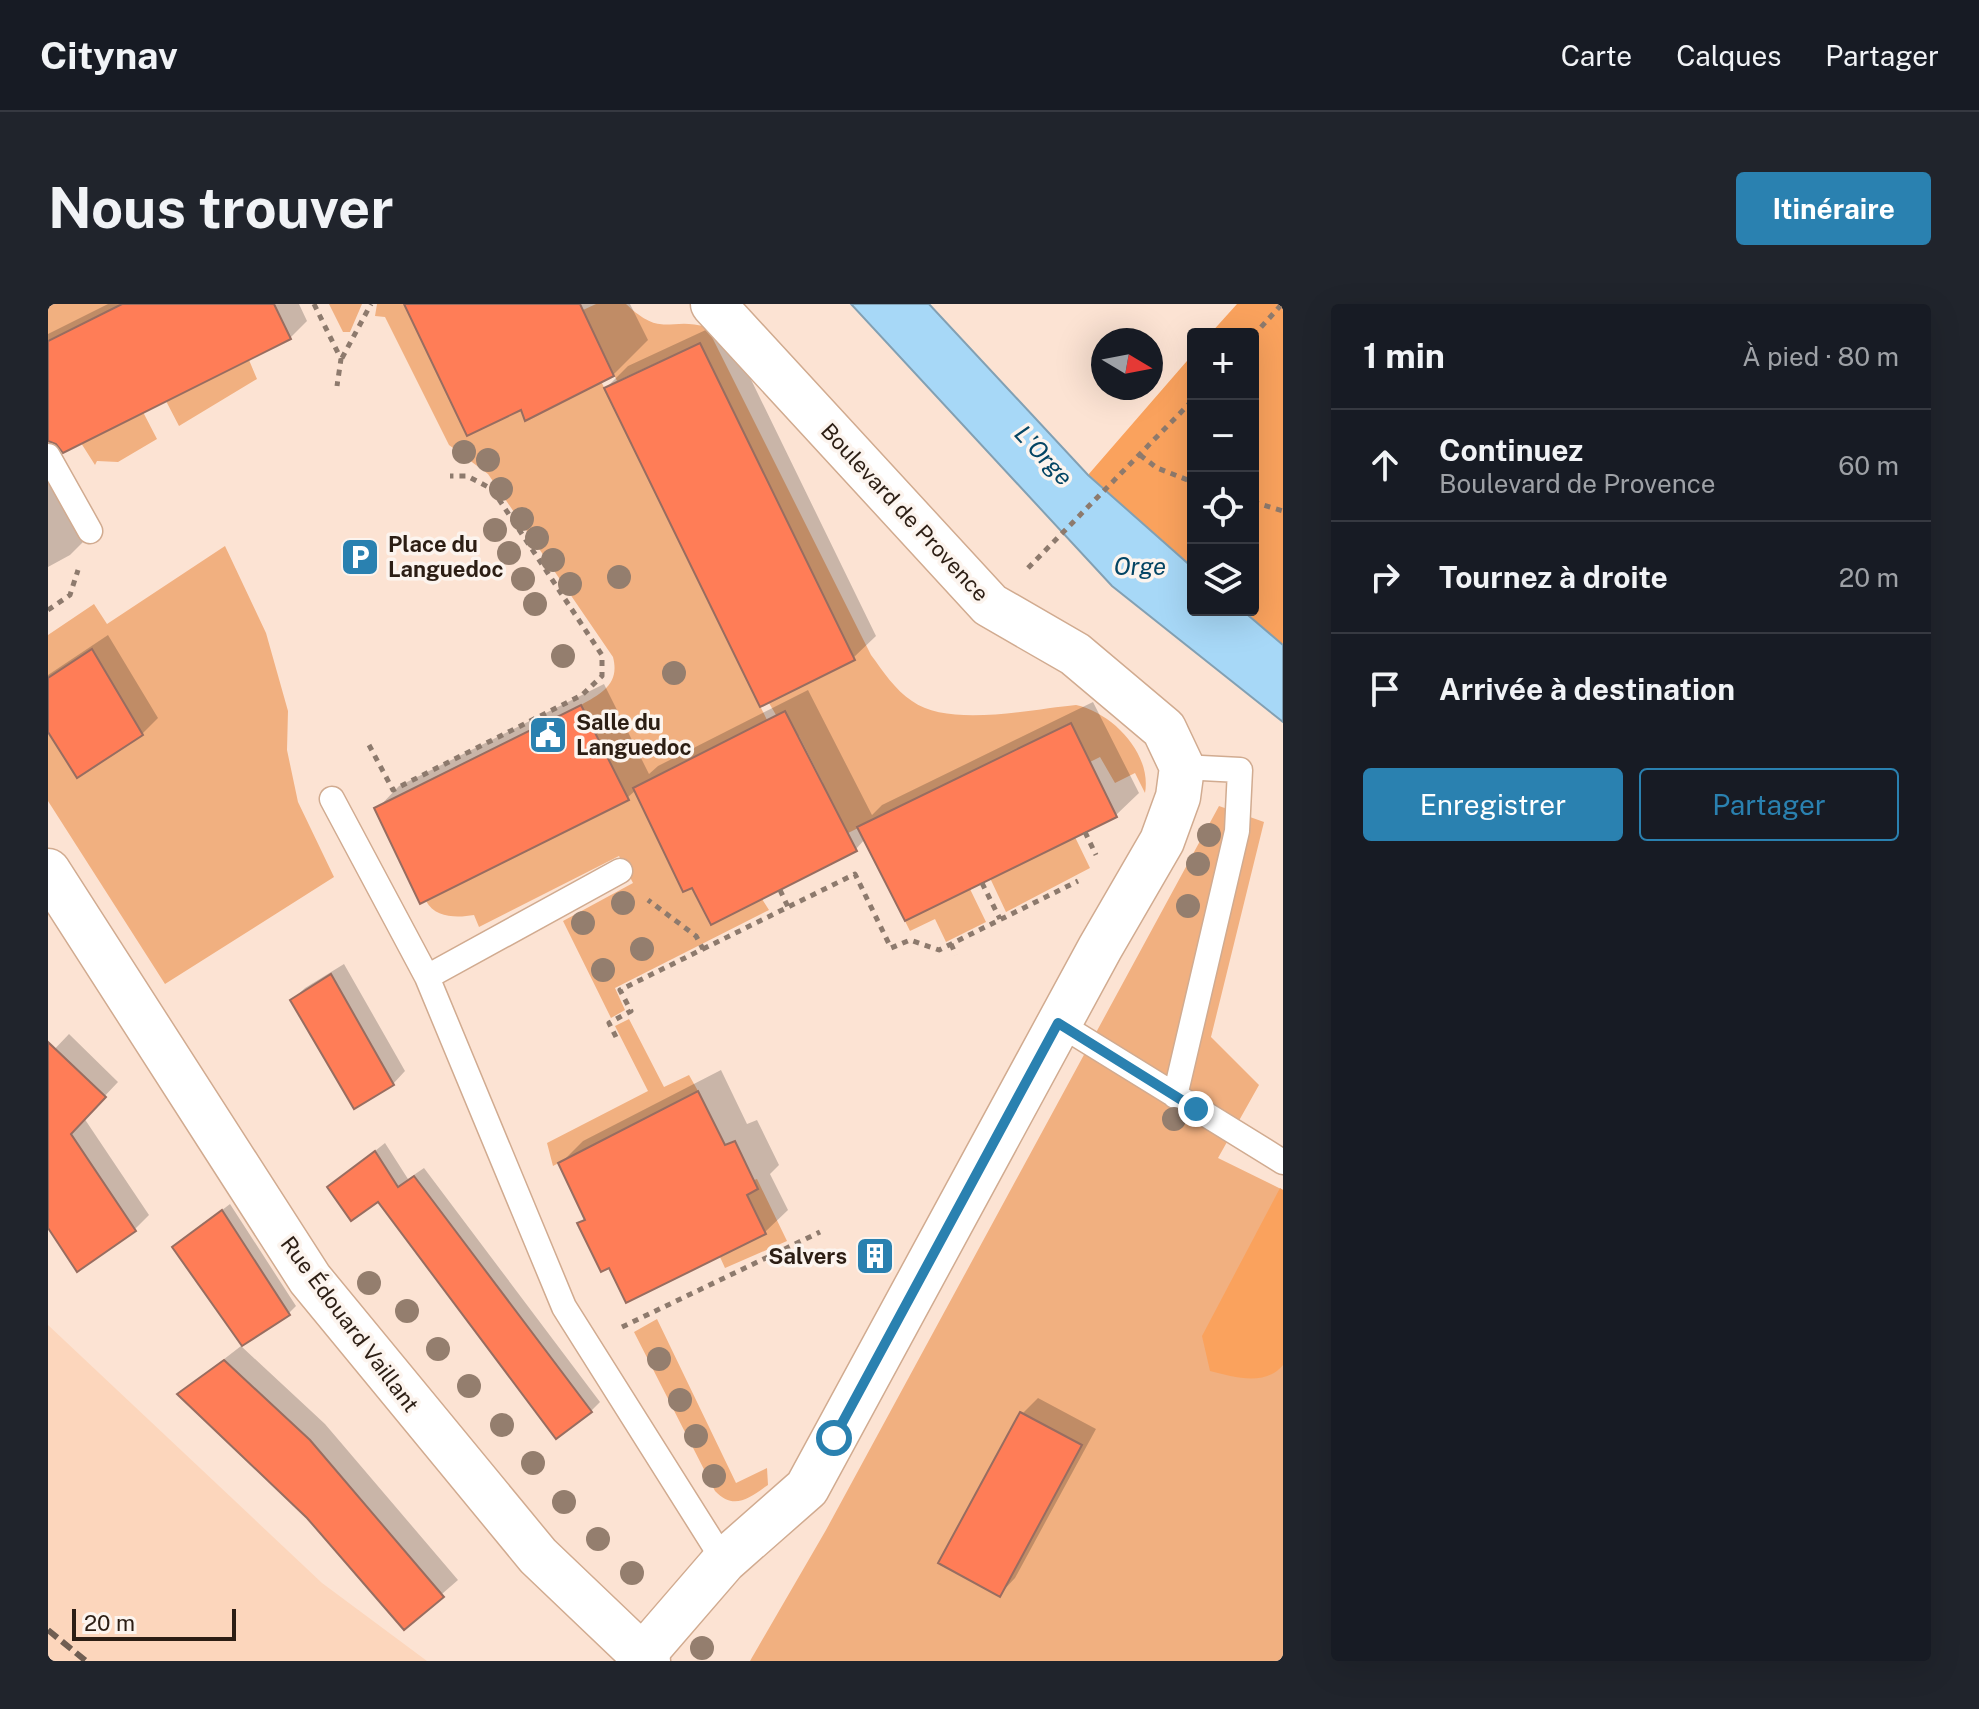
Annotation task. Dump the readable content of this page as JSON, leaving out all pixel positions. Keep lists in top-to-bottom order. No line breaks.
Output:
{"streets":{"street":["Boulevard de Provence","Rue Édouard Vaillant"]},"water":["L'Orge","Orge"],"places":{"parking":["Place du Languedoc"],"public building":["Salle du Languedoc"],"building":["Salvers"]},"scale_bar":"20 m","north":"right","page":{"header":"Citynav","nav":["Carte","Calques","Partager"],"buttons":["Itinéraire",["Enregistrer","Partager"]],"title":"Nous trouver","heading":["1 min","À pied · 80 m"],"map_buttons":["+","−"],"list":[["Continuez","Boulevard de Provence","60 m"],["Tournez à droite","20 m"],"Arrivée à destination"],"scale":"20 m"}}
